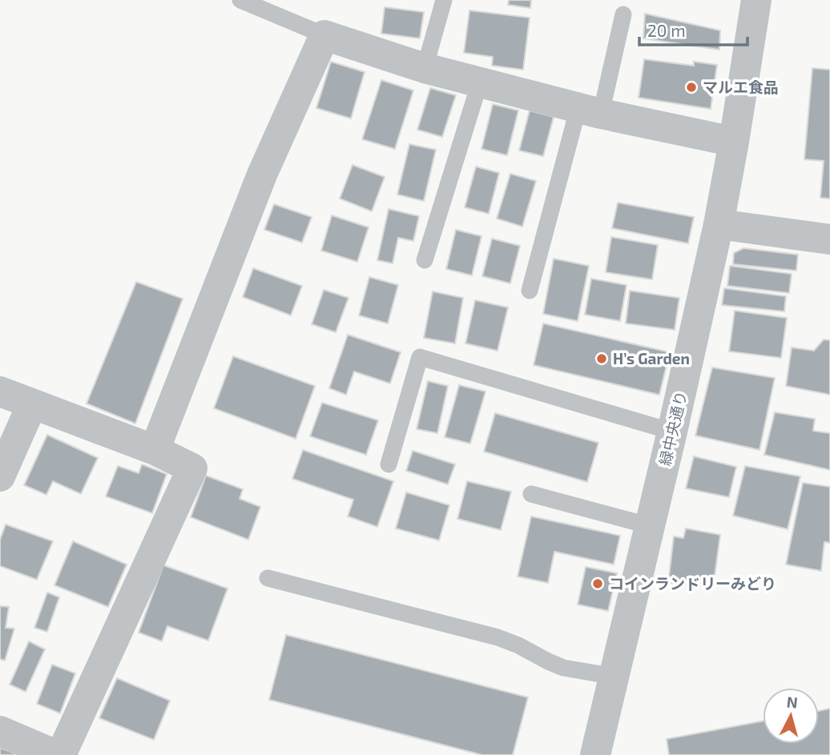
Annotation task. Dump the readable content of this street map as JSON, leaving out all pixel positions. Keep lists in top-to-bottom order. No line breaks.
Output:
{"streets":{"street":["緑中央通り"]},"places":["マルエ食品","H’s Garden","コインランドリーみどり"],"scale_bar":"20 m","north":"top"}
